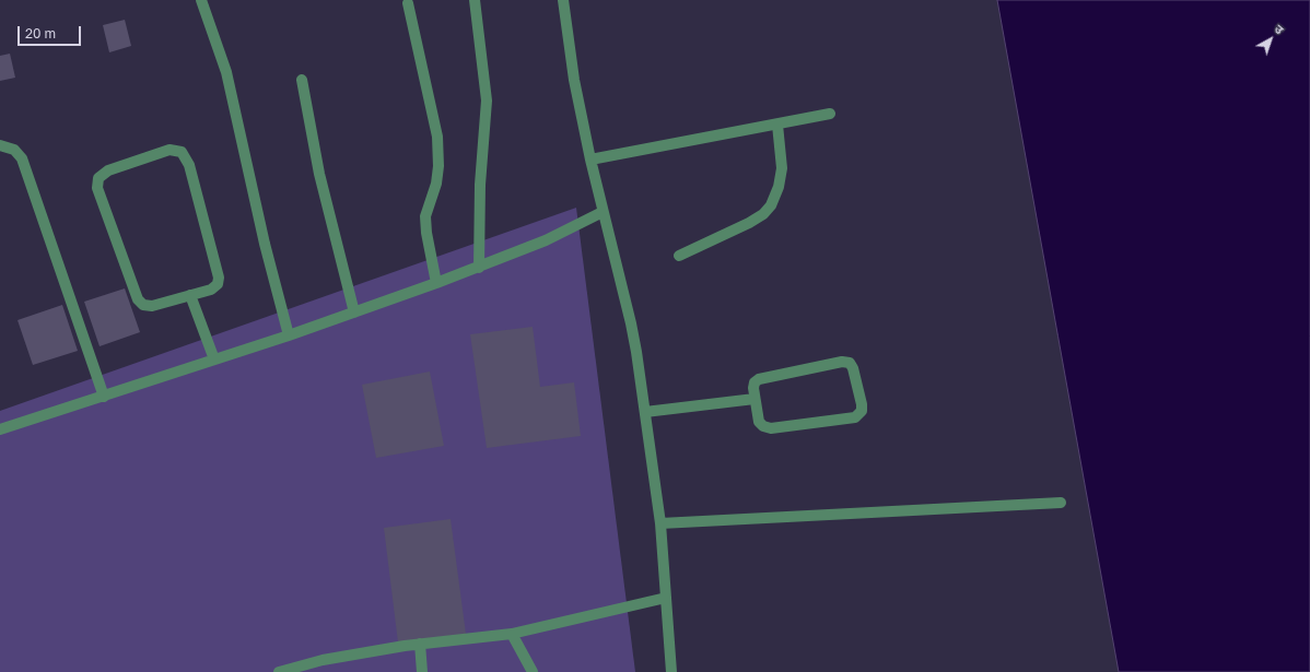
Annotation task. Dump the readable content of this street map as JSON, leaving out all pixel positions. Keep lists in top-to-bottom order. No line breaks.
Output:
{"scale_bar":"20 m","north":"top right"}
